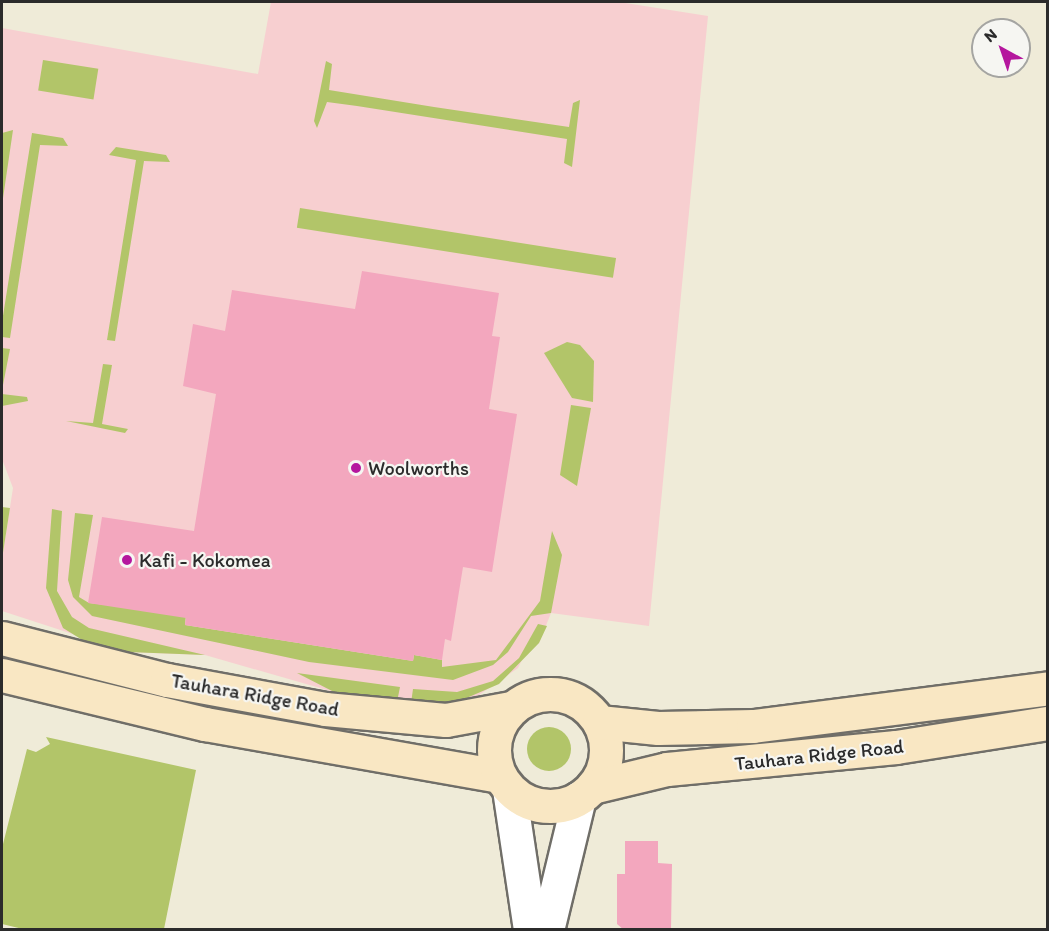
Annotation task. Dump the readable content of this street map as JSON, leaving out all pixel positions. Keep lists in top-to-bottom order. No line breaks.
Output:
{"streets":{"street":["Tauhara Ridge Road"]},"places":["Woolworths","Kafi - Kokomea"],"north":"top left"}
